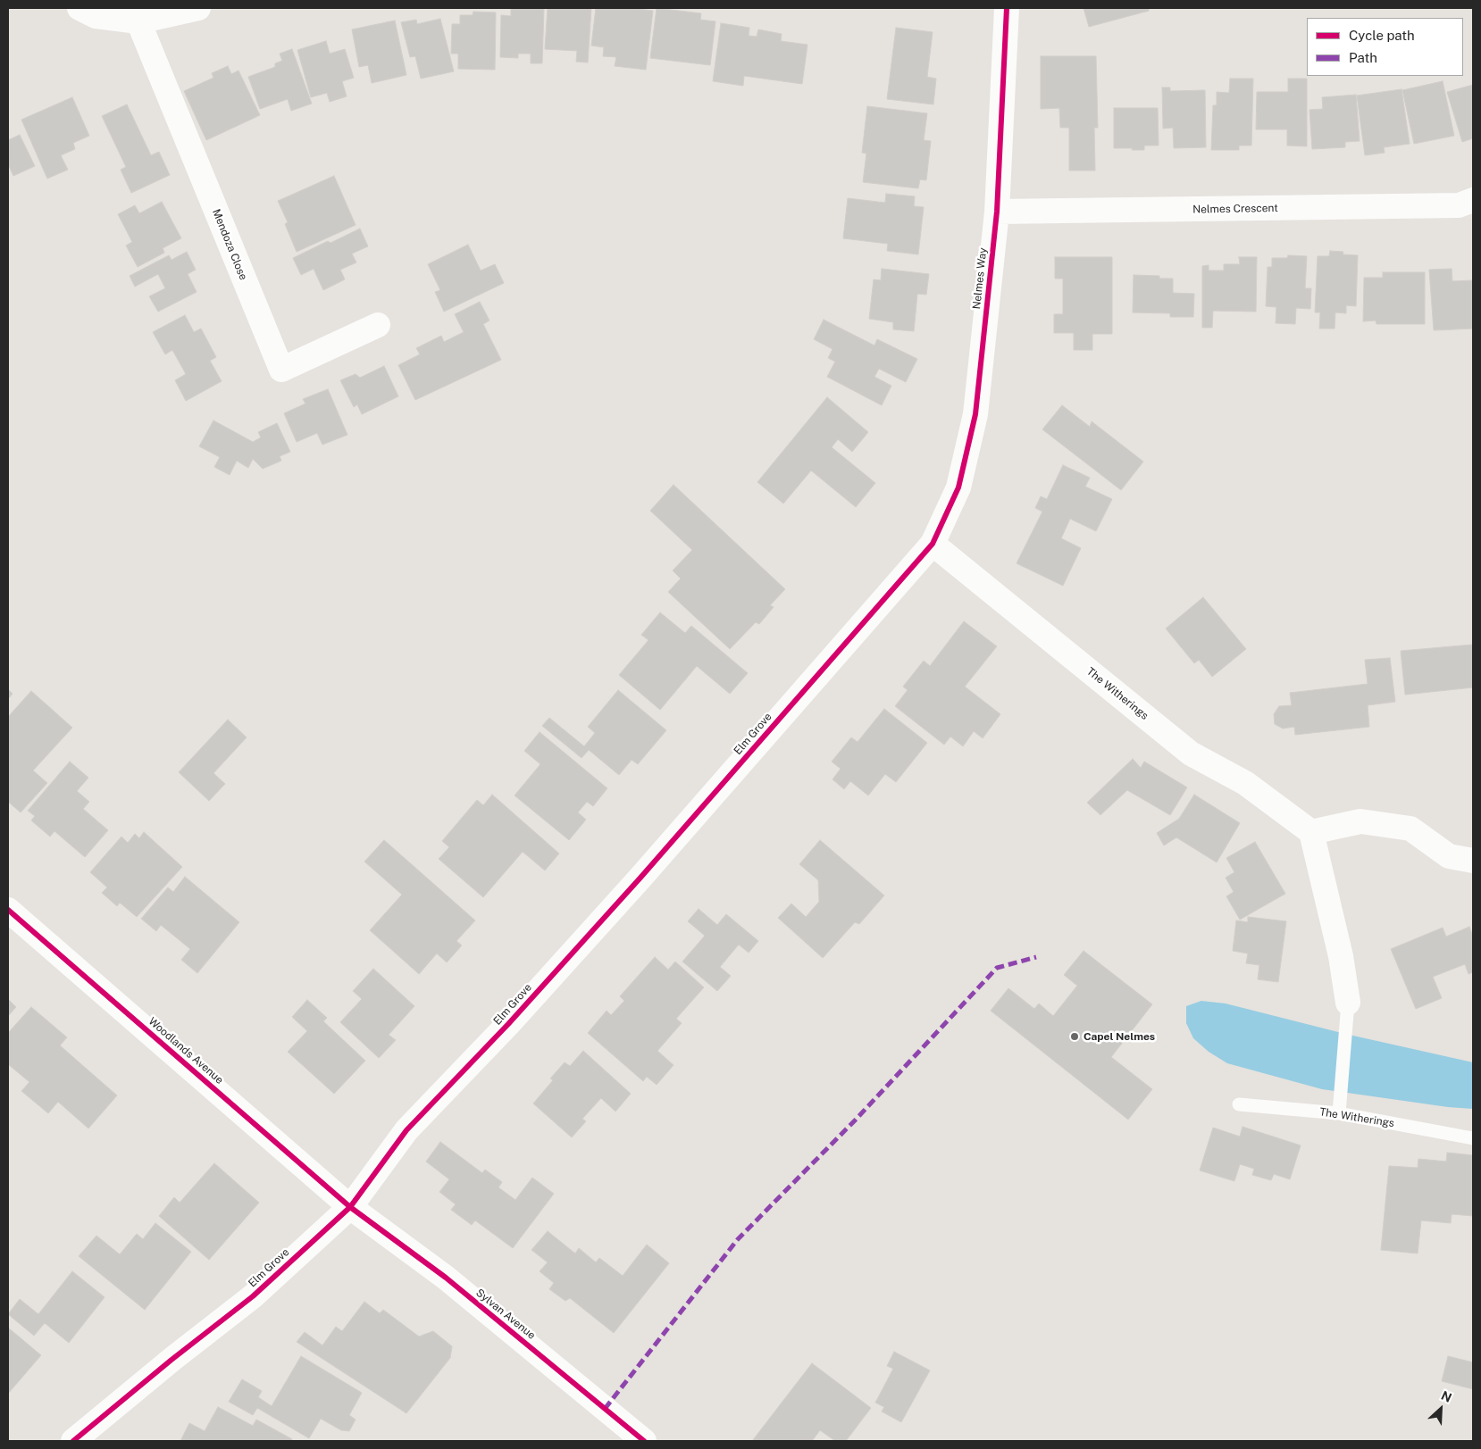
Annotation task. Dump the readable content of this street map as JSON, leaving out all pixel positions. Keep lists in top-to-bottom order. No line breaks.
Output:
{"streets":{"street":["Nelmes Crescent","Mendoza Close","Nelmes Way","The Witherings","Elm Grove","Woodlands Avenue","Sylvan Avenue"]},"crossings":[["Nelmes Crescent","Nelmes Way"],["Nelmes Way","The Witherings"],["Nelmes Way","Elm Grove"],["The Witherings","Elm Grove"],["Elm Grove","Woodlands Avenue"],["Elm Grove","Sylvan Avenue"],["Woodlands Avenue","Sylvan Avenue"]],"places":["Capel Nelmes"],"legend":["Cycle path","Path"],"north":"top right"}
